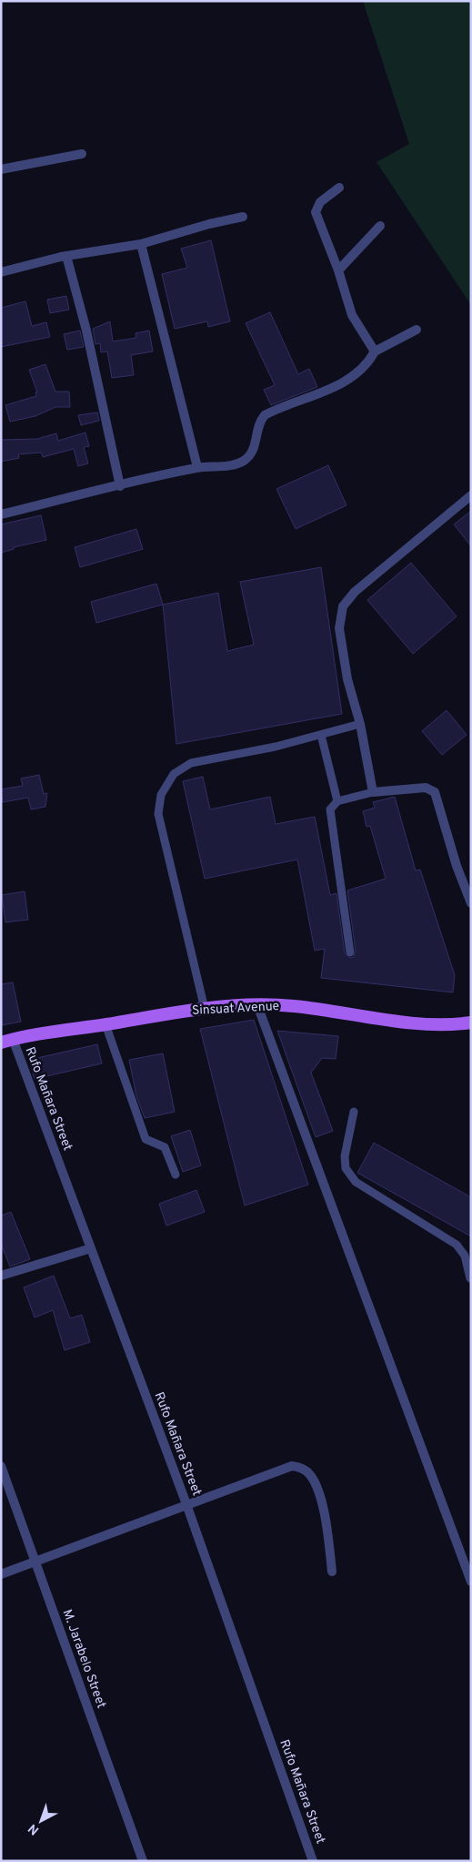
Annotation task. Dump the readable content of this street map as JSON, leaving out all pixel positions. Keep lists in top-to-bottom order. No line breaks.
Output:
{"streets":{"main road":["Sinsuat Avenue"],"street":["Rufo Mañara Street","M. Jarabelo Street"]},"crossings":[["Sinsuat Avenue","Rufo Mañara Street"]],"north":"bottom left"}
